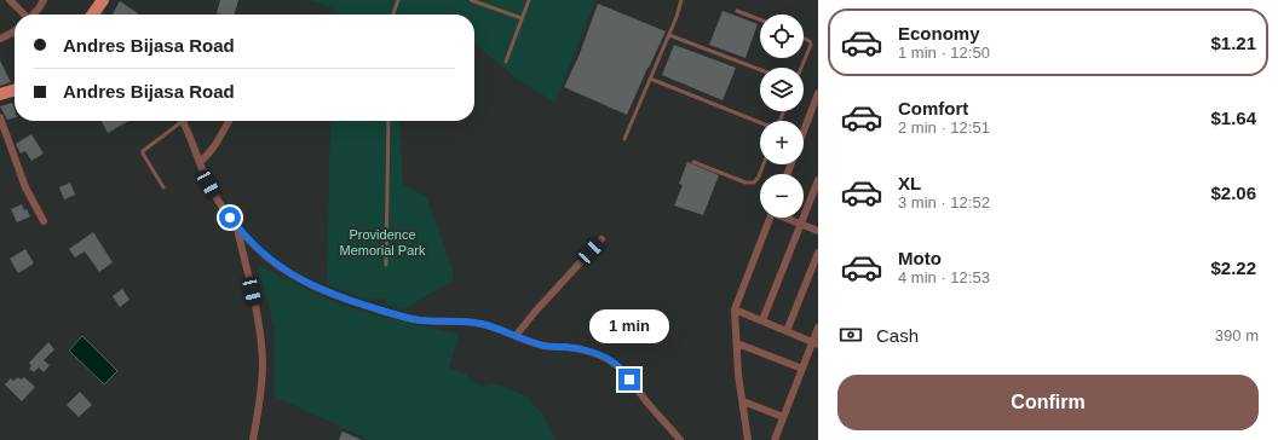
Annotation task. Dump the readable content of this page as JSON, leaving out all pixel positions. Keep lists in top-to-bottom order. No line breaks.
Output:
{"parks":["Providence Memorial Park"],"page":{"list":[{"name":"Economy","note":"1 min · 12:50","value":"$1.21"},{"name":"Comfort","note":"2 min · 12:51","value":"$1.64"},{"name":"XL","note":"3 min · 12:52","value":"$2.06"},{"name":"Moto","note":"4 min · 12:53","value":"$2.22"}],"map_buttons":["+","−"],"banner":["Andres Bijasa Road","Andres Bijasa Road"],"pay":["Cash","390 m"],"bubble":"1 min","buttons":"Confirm"}}
